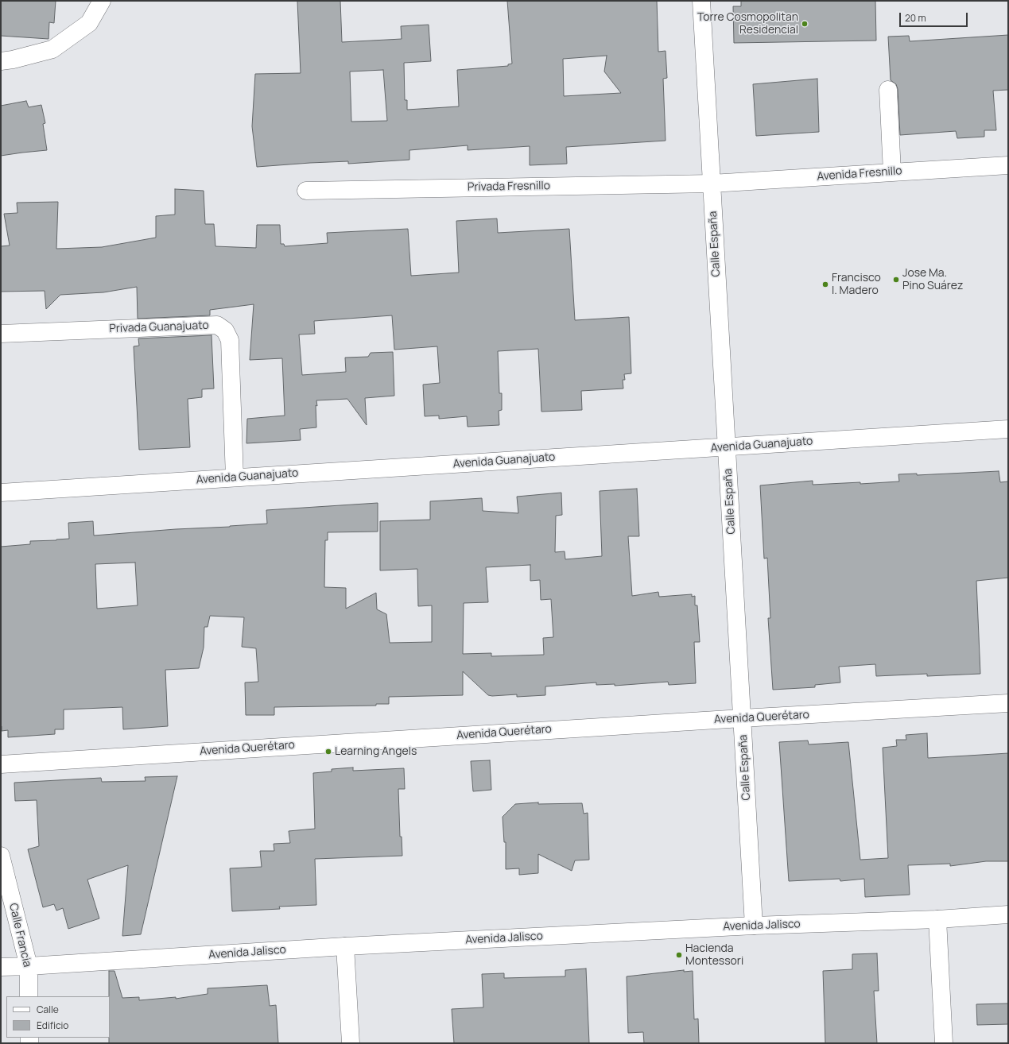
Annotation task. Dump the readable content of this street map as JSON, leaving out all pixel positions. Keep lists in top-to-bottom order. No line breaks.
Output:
{"streets":{"street":["Avenida Fresnillo","Privada Fresnillo","Calle España","Privada Guanajuato","Avenida Guanajuato","Avenida Querétaro","Avenida Jalisco","Calle Francia"]},"crossings":[["Avenida Fresnillo","Privada Fresnillo"],["Avenida Fresnillo","Calle España"],["Privada Fresnillo","Calle España"],["Calle España","Avenida Guanajuato"],["Calle España","Avenida Querétaro"],["Calle España","Avenida Jalisco"],["Privada Guanajuato","Avenida Guanajuato"],["Avenida Jalisco","Calle Francia"]],"places":["Torre Cosmopolitan Residencial","Jose Ma. Pino Suárez","Francisco I. Madero","Learning Angels","Hacienda Montessori"],"legend":["Calle","Edificio"],"scale_bar":"20 m"}
